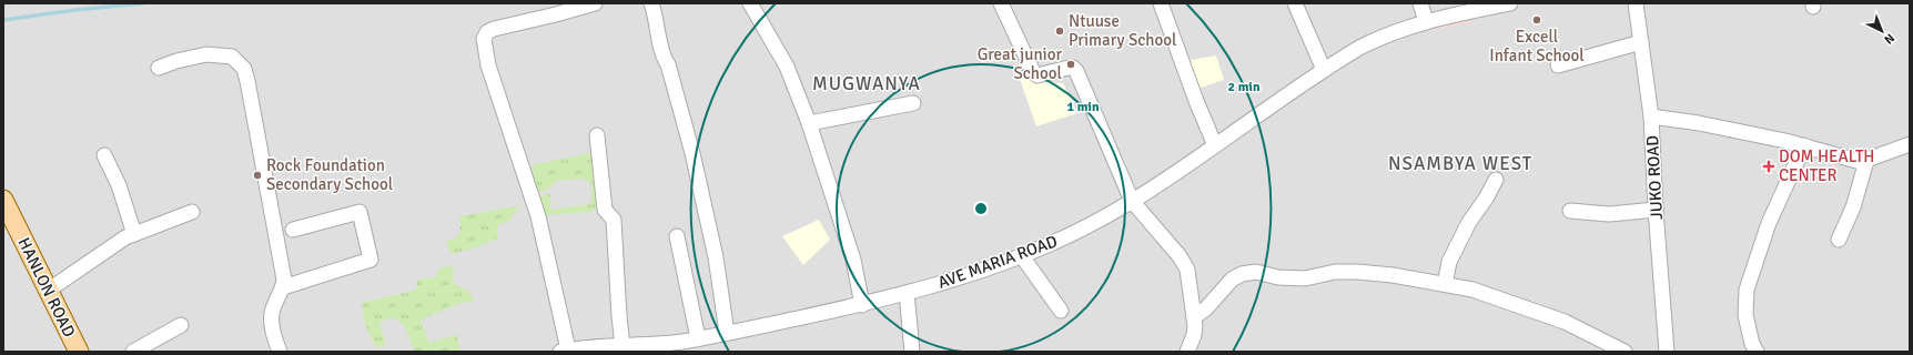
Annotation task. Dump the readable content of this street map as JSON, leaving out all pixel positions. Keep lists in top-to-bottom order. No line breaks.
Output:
{"streets":{"main road":["HANLON ROAD"],"street":["JUKO ROAD","AVE MARIA ROAD"]},"districts":["MUGWANYA","NSAMBYA WEST"],"places":{"other":["Excell Infant School","Ntuuse Primary School","Great junior School","Rock Foundation Secondary School"],"health":["DOM HEALTH CENTER"]},"north":"bottom right","rings":["2 min","1 min"]}
